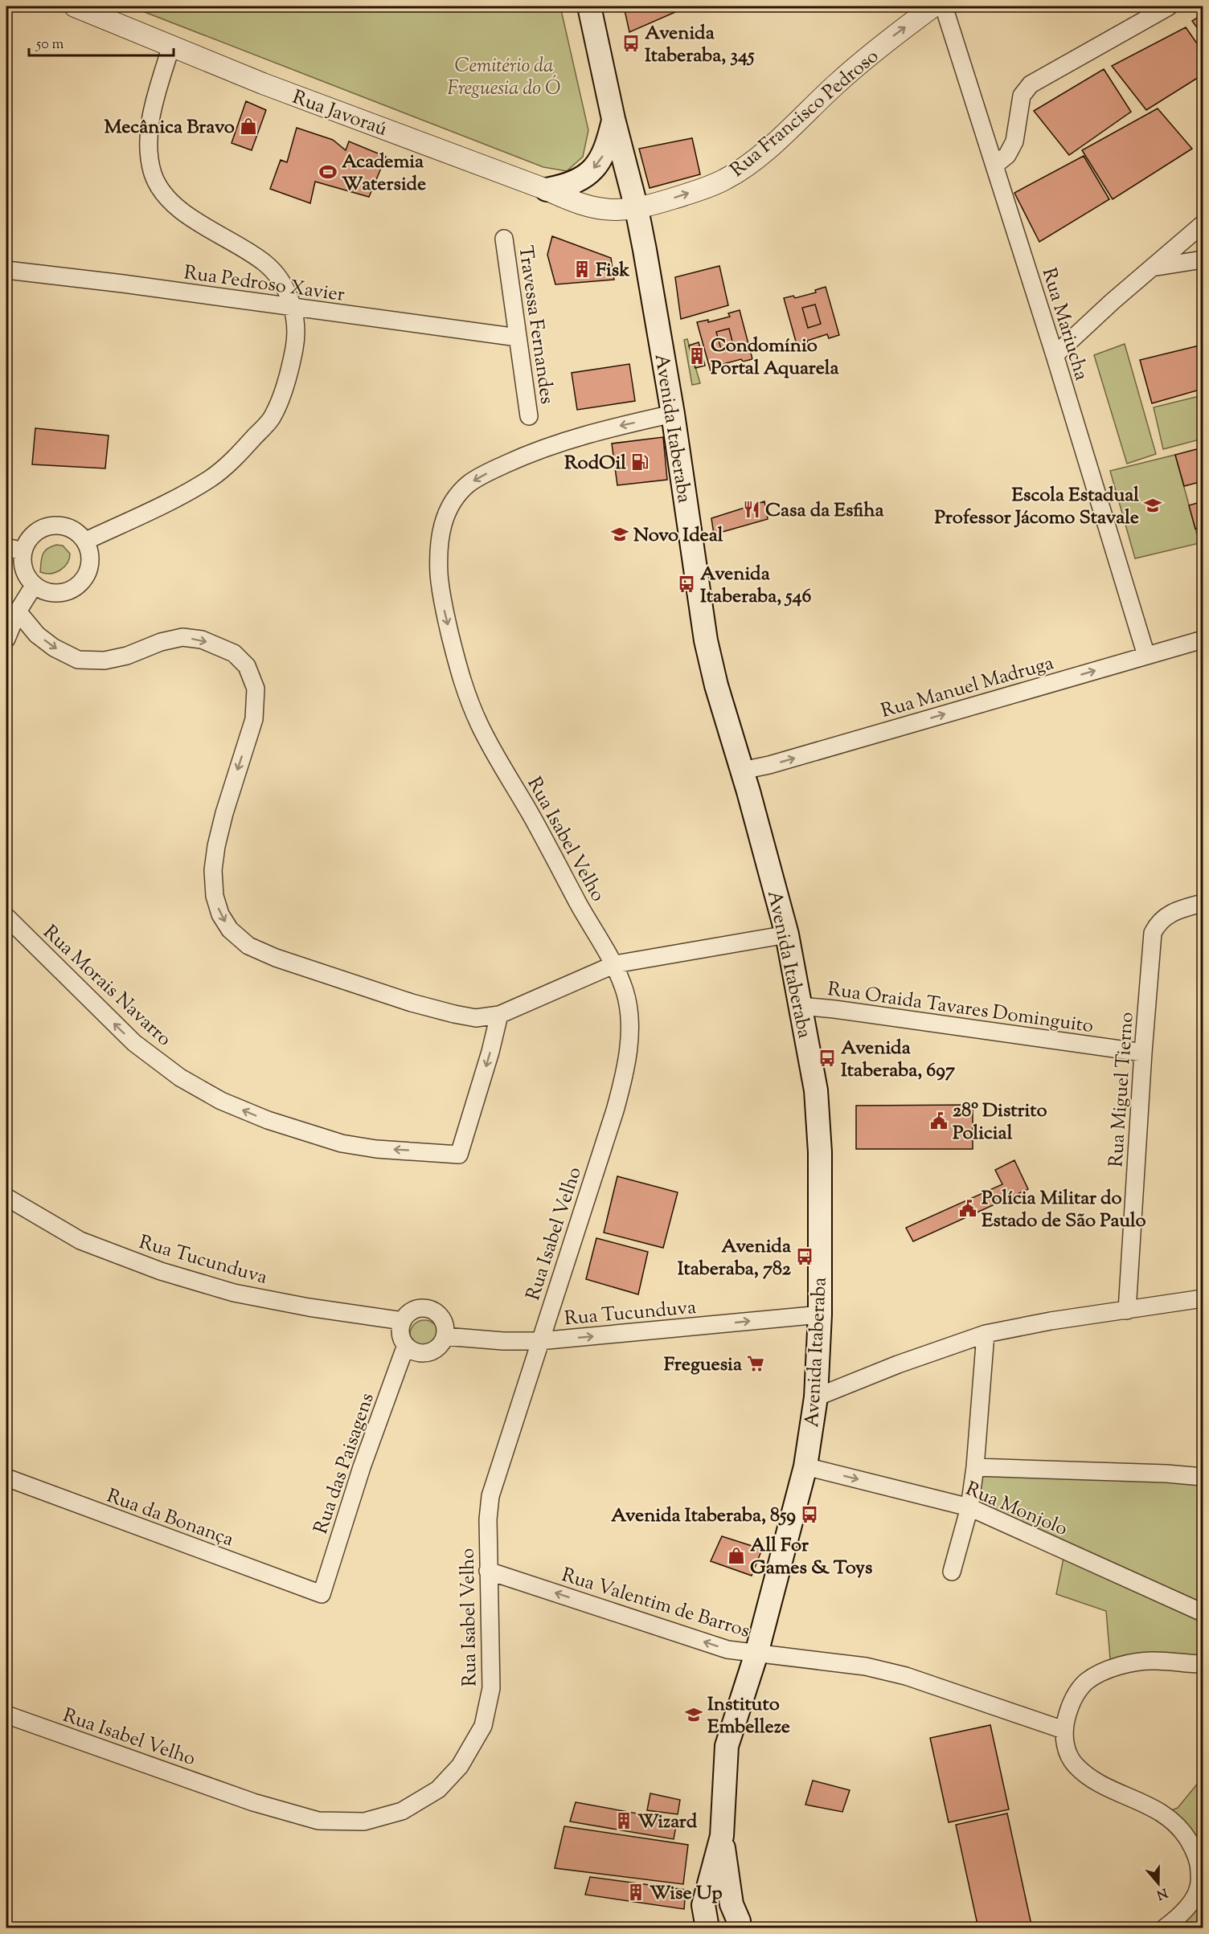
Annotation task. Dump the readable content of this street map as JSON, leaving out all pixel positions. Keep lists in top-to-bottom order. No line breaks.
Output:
{"streets":{"main road":["Avenida Itaberaba"],"street":["Rua Javoraú","Rua Francisco Pedroso","Rua Pedroso Xavier","Rua Mariucha","Travessa Fernandes","Rua Manuel Madruga","Rua Isabel Velho","Rua Morais Navarro","Rua Oraida Tavares Dominguito","Rua Miguel Tierno","Rua Tucunduva","Rua das Paisagens","Rua Monjolo","Rua da Bonança","Rua Valentim de Barros"]},"crossings":[["Rua Javoraú","Rua Francisco Pedroso"],["Rua Javoraú","Avenida Itaberaba"],["Rua Francisco Pedroso","Avenida Itaberaba"],["Rua Pedroso Xavier","Travessa Fernandes"],["Rua Mariucha","Rua Manuel Madruga"],["Avenida Itaberaba","Rua Manuel Madruga"],["Avenida Itaberaba","Rua Isabel Velho"],["Avenida Itaberaba","Rua Oraida Tavares Dominguito"],["Avenida Itaberaba","Rua Tucunduva"],["Avenida Itaberaba","Rua Monjolo"],["Avenida Itaberaba","Rua Valentim de Barros"],["Rua Isabel Velho","Rua Tucunduva"],["Rua Isabel Velho","Rua Valentim de Barros"],["Rua Oraida Tavares Dominguito","Rua Miguel Tierno"],["Rua Tucunduva","Rua das Paisagens"],["Rua das Paisagens","Rua da Bonança"]],"one_way":["Rua Francisco Pedroso","Rua Manuel Madruga","Rua Tucunduva","Rua Monjolo","Rua Valentim de Barros"],"parks":["Cemitério da Freguesia do Ó"],"places":{"bus stop":["Avenida Itaberaba, 345","Avenida Itaberaba, 546","Avenida Itaberaba, 697","Avenida Itaberaba, 782","Avenida Itaberaba, 859"],"shop":["Mecânica Bravo","All For Games & Toys"],"sports":["Academia Waterside"],"building":["Fisk","Condomínio Portal Aquarela","Wizard","Wise Up"],"fuel station":["RodOil"],"school or university":["Escola Estadual Professor Jácomo Stavale","Novo Ideal","Instituto Embelleze"],"restaurant":["Casa da Esfiha"],"public building":["28º Distrito Policial","Polícia Militar do Estado de São Paulo"],"supermarket":["Freguesia"]},"scale_bar":"50 m","north":"bottom"}
